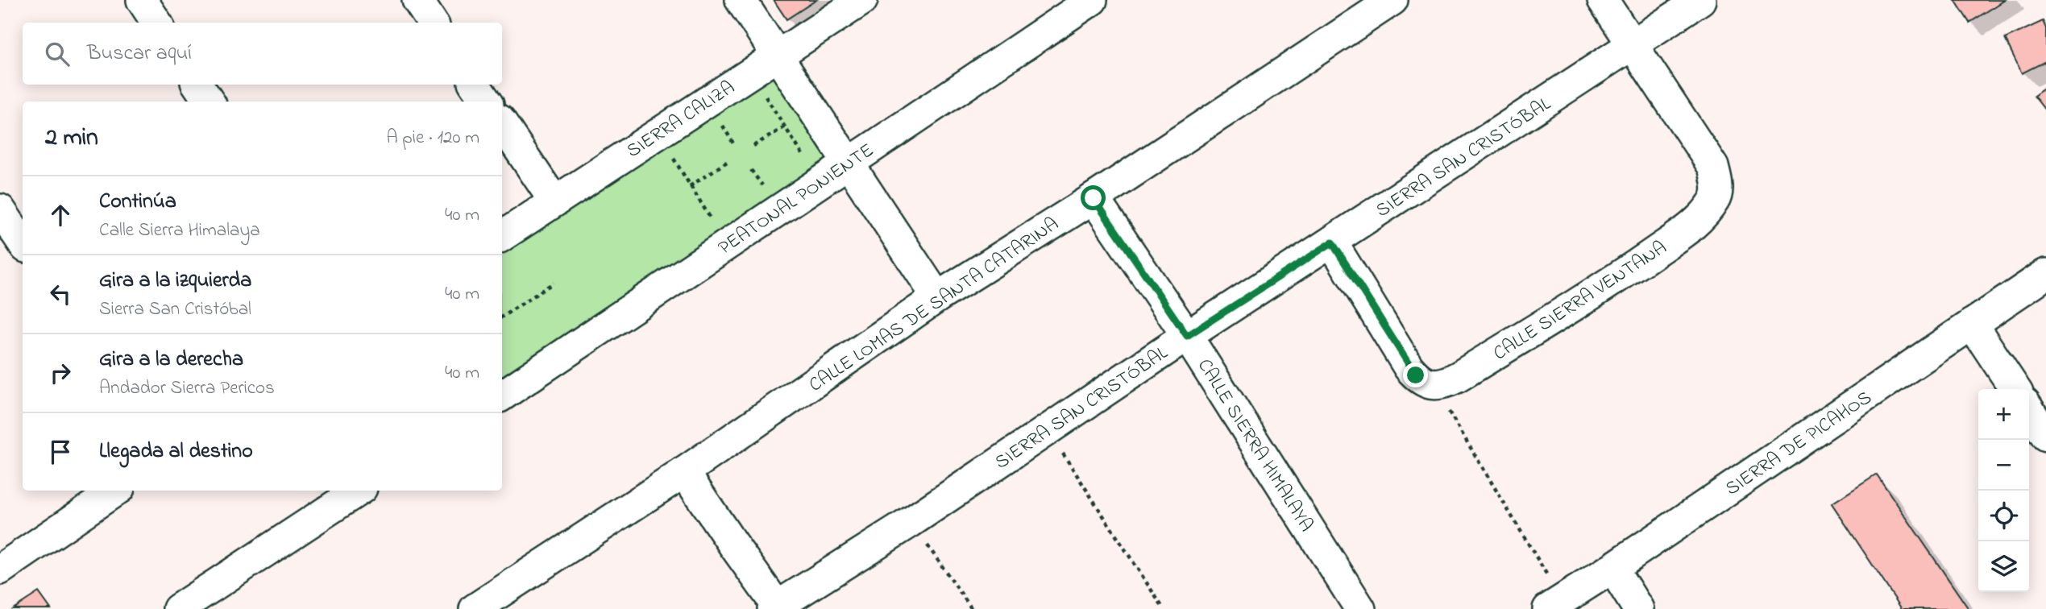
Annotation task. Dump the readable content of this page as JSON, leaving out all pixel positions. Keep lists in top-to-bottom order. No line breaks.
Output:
{"streets":{"street":["SIERRA CALIZA","SIERRA SAN CRISTÓBAL","PEATONAL PONIENTE","CALLE SIERRA VENTANA","CALLE LOMAS DE SANTA CATARINA","SIERRA DE PICAHOS","CALLE SIERRA HIMALAYA"]},"crossings":[["SIERRA SAN CRISTÓBAL","CALLE SIERRA VENTANA"],["SIERRA SAN CRISTÓBAL","CALLE SIERRA HIMALAYA"],["CALLE LOMAS DE SANTA CATARINA","CALLE SIERRA HIMALAYA"]],"page":{"search":"Buscar aquí","heading":["2 min","A pie · 120 m"],"list":[["Continúa","Calle Sierra Himalaya","40 m"],["Gira a la izquierda","Sierra San Cristóbal","40 m"],["Gira a la derecha","Andador Sierra Pericos","40 m"],"Llegada al destino"],"map_buttons":["+","−"]}}
